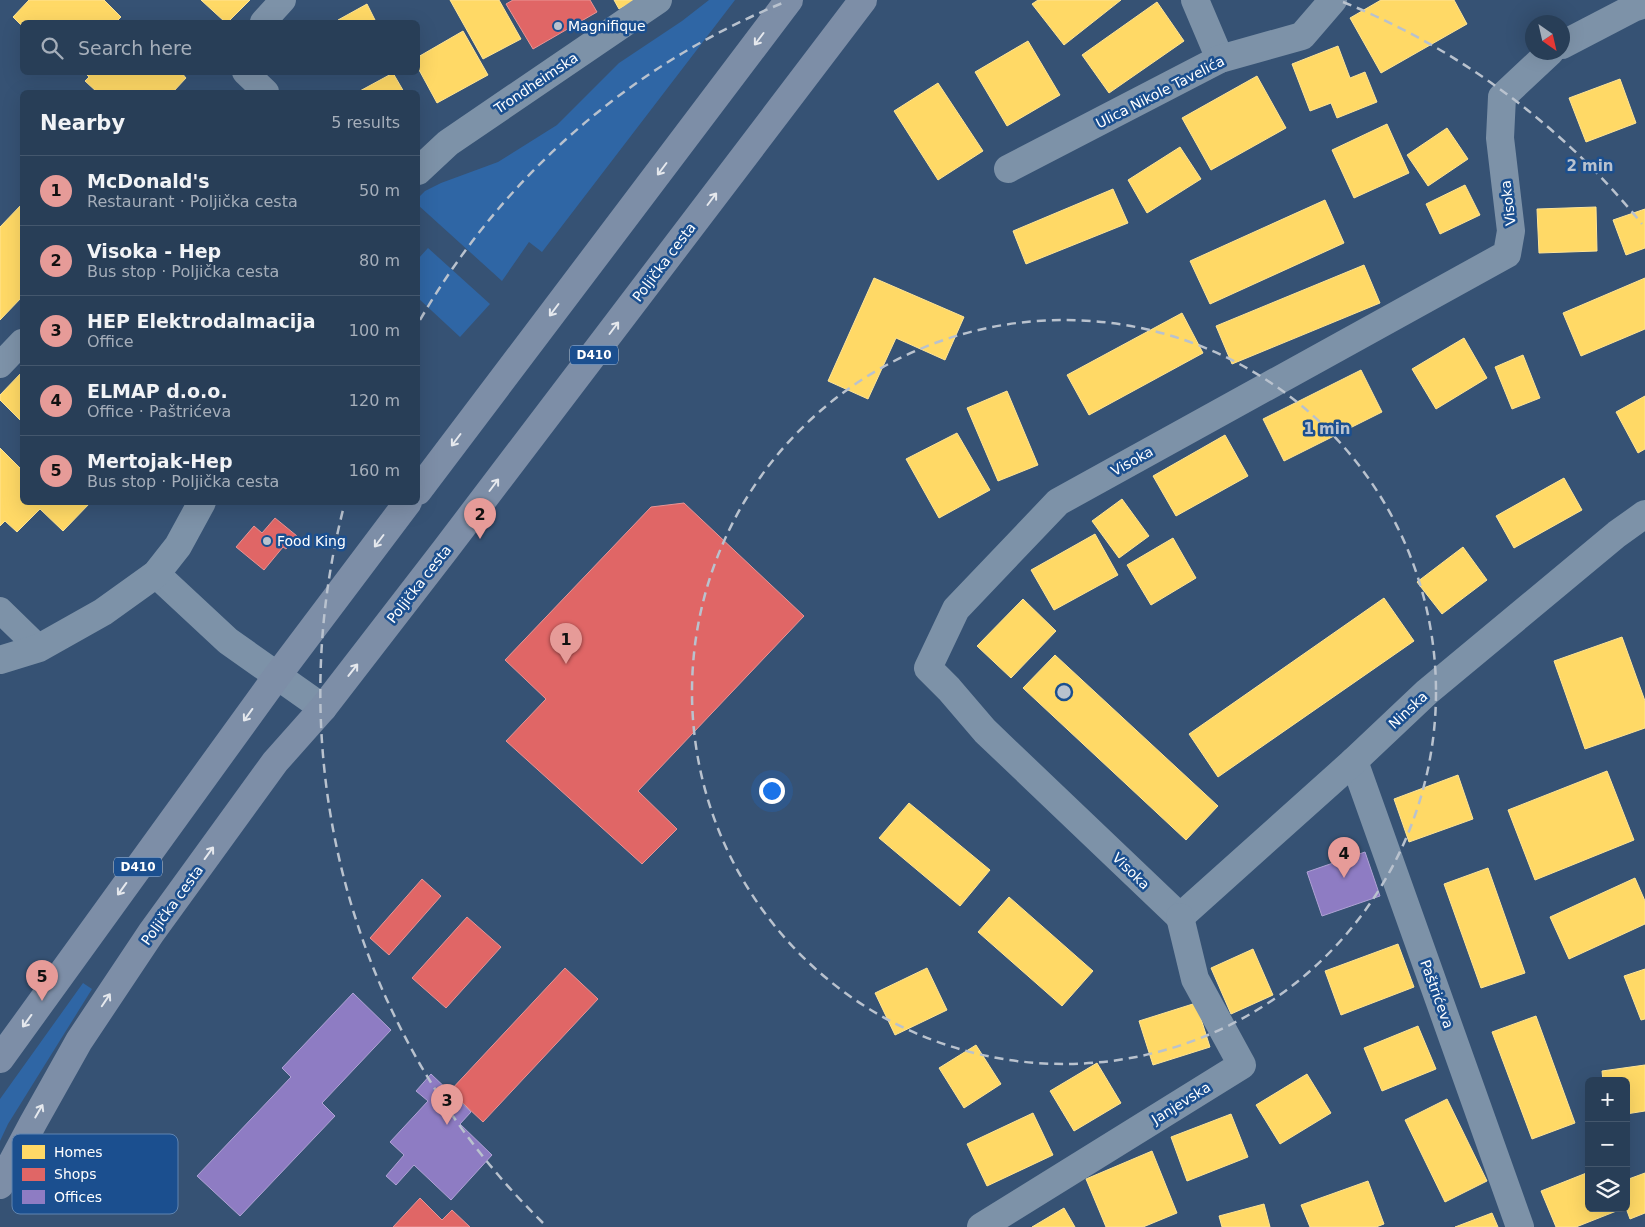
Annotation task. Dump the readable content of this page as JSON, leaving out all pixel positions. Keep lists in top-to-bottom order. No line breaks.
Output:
{"streets":{"main road":["Poljička cesta","D410"],"street":["Trondheimska","Ulica Nikole Tavelića","Visoka","Ninska","Paštrićeva","Janjevska"]},"crossings":[["Visoka","Ninska"],["Visoka","Janjevska"],["Ninska","Paštrićeva"],["Ninska","Janjevska"]],"places":["Magnifique","Food King"],"legend":["Homes","Shops","Offices"],"north":"bottom right","page":{"search":"Search here","heading":["Nearby","5 results"],"list":[{"mark":"1","name":"McDonald's","note":"Restaurant · Poljička cesta","value":"50 m"},{"mark":"2","name":"Visoka - Hep","note":"Bus stop · Poljička cesta","value":"80 m"},{"mark":"3","name":"HEP Elektrodalmacija","note":"Office","value":"100 m"},{"mark":"4","name":"ELMAP d.o.o.","note":"Office · Paštrićeva","value":"120 m"},{"mark":"5","name":"Mertojak-Hep","note":"Bus stop · Poljička cesta","value":"160 m"}],"pins":["2","1","4","5","3"],"map_buttons":["+","−"]},"rings":["2 min","1 min"]}
